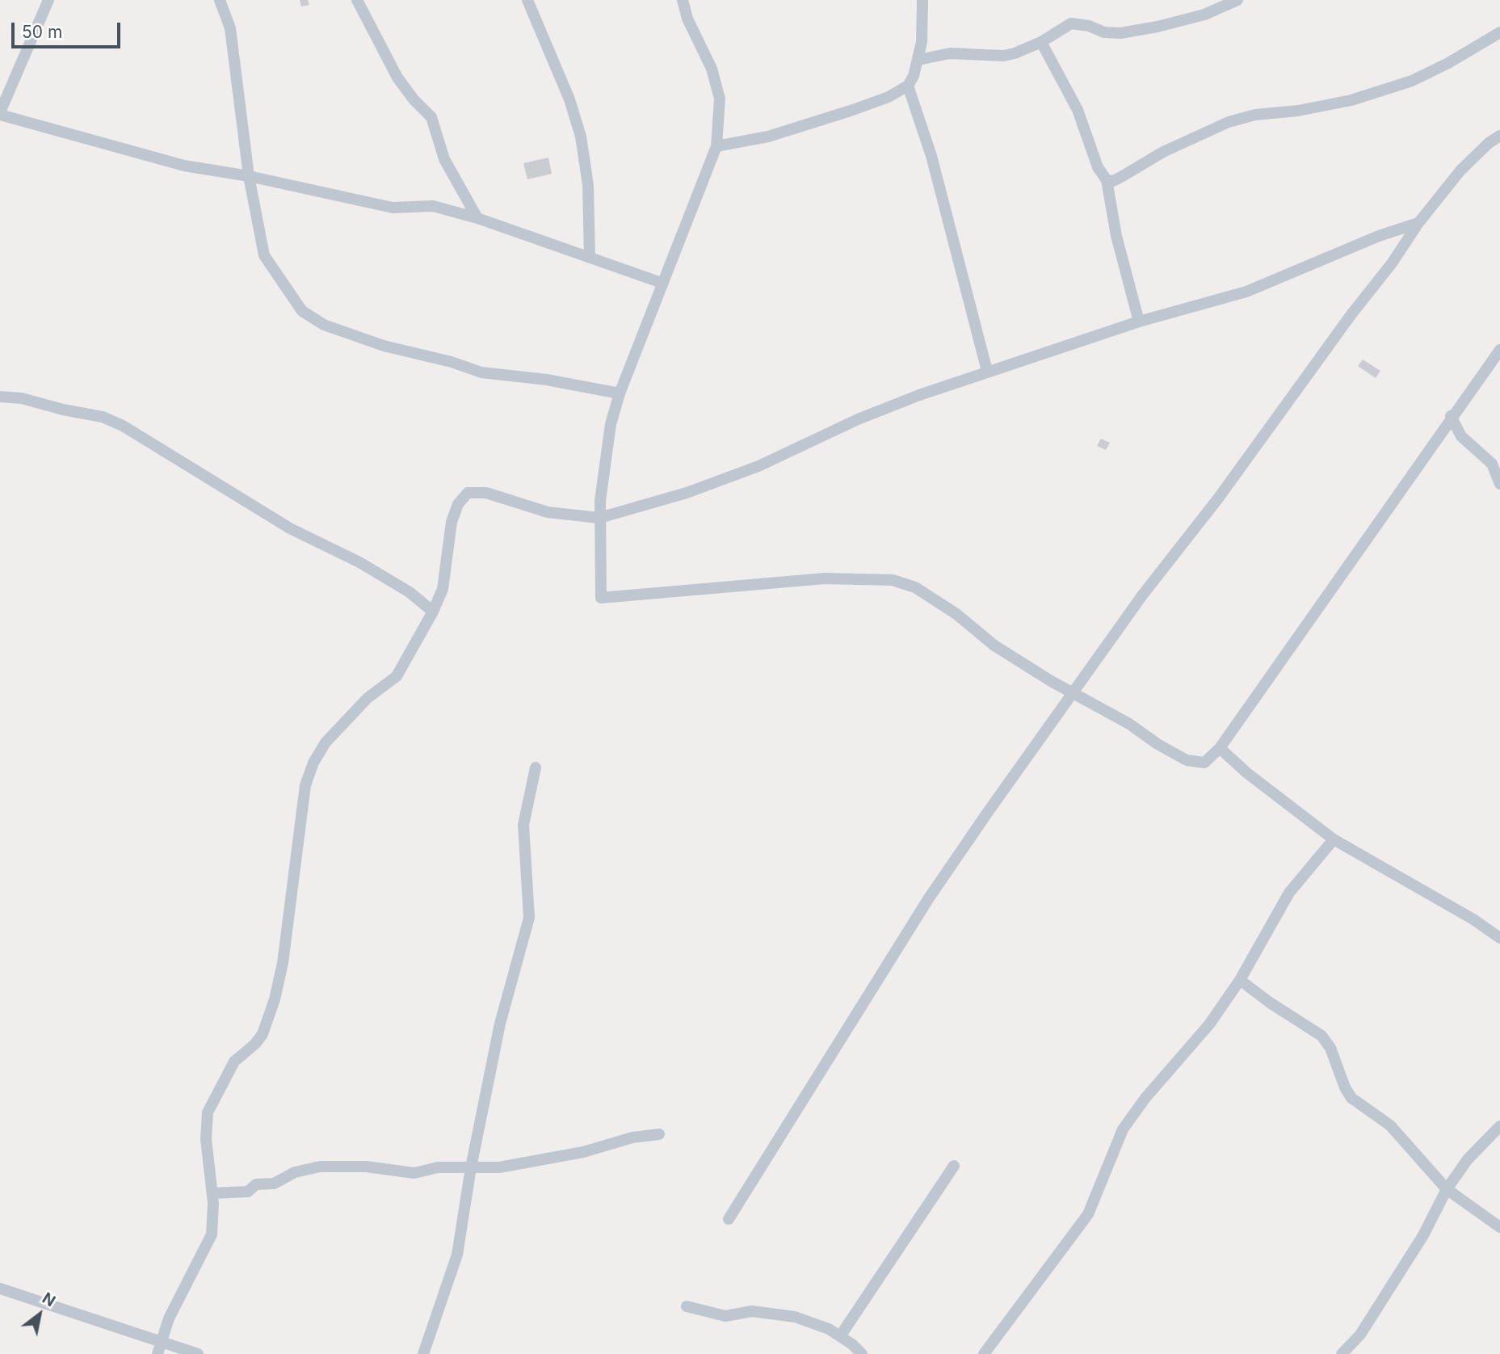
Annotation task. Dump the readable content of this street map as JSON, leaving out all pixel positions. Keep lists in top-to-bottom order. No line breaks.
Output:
{"scale_bar":"50 m","north":"top right"}
